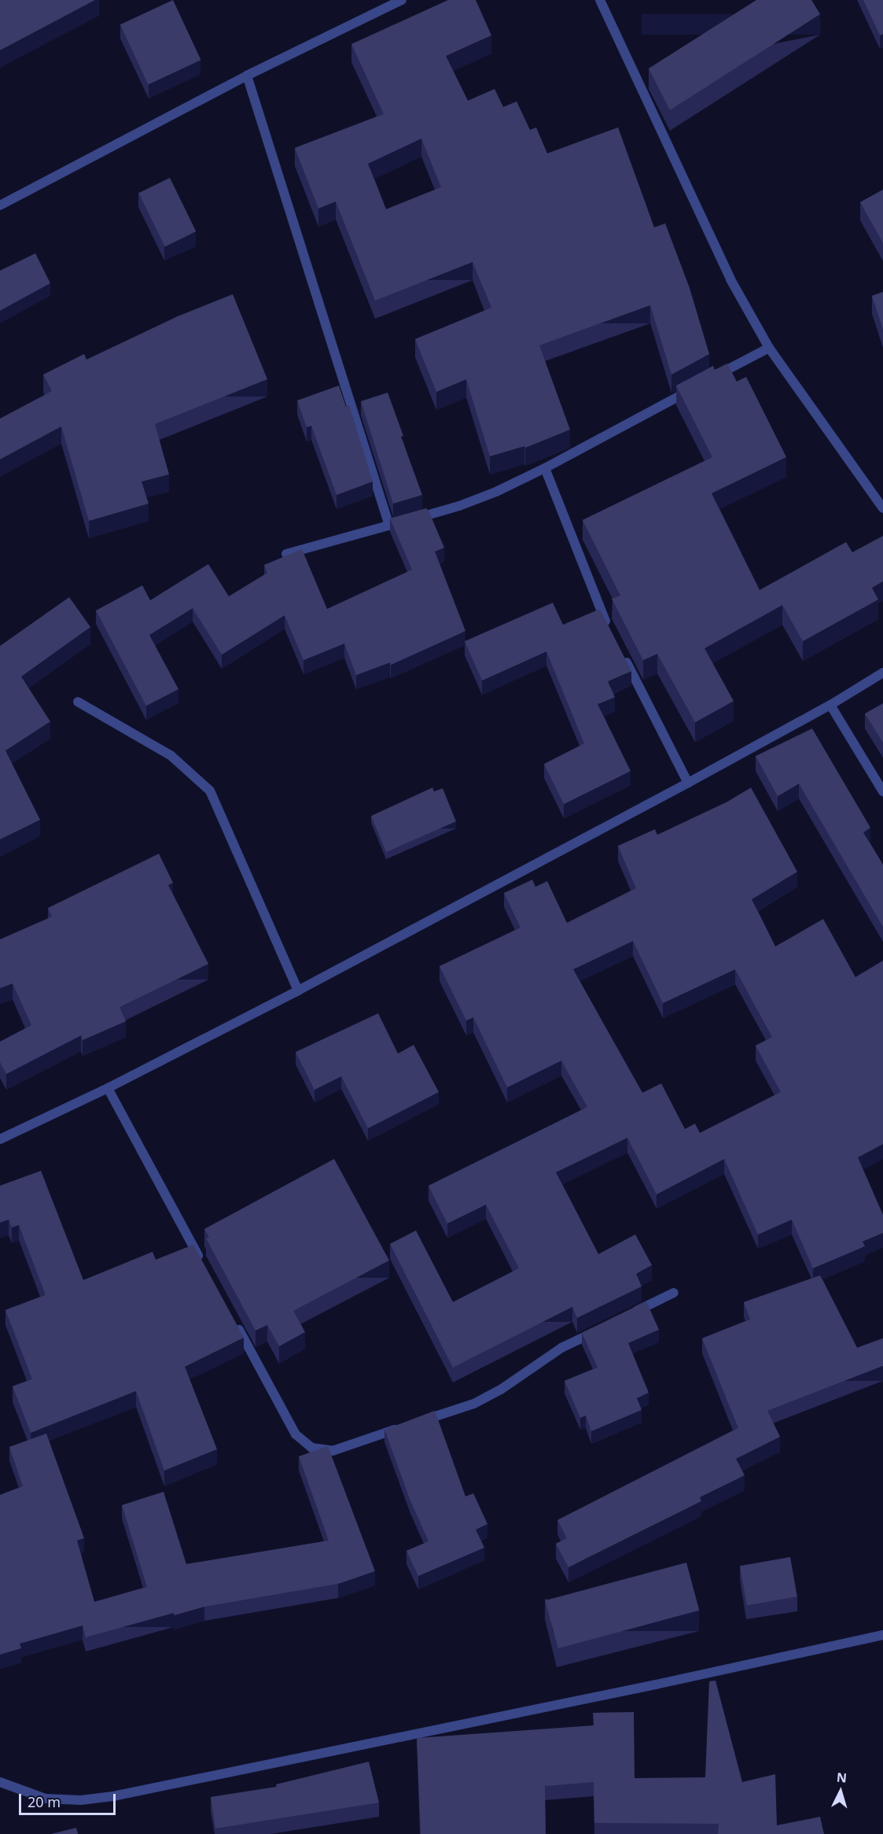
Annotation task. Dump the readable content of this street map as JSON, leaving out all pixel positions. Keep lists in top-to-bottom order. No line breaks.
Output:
{"scale_bar":"20 m","north":"top"}
